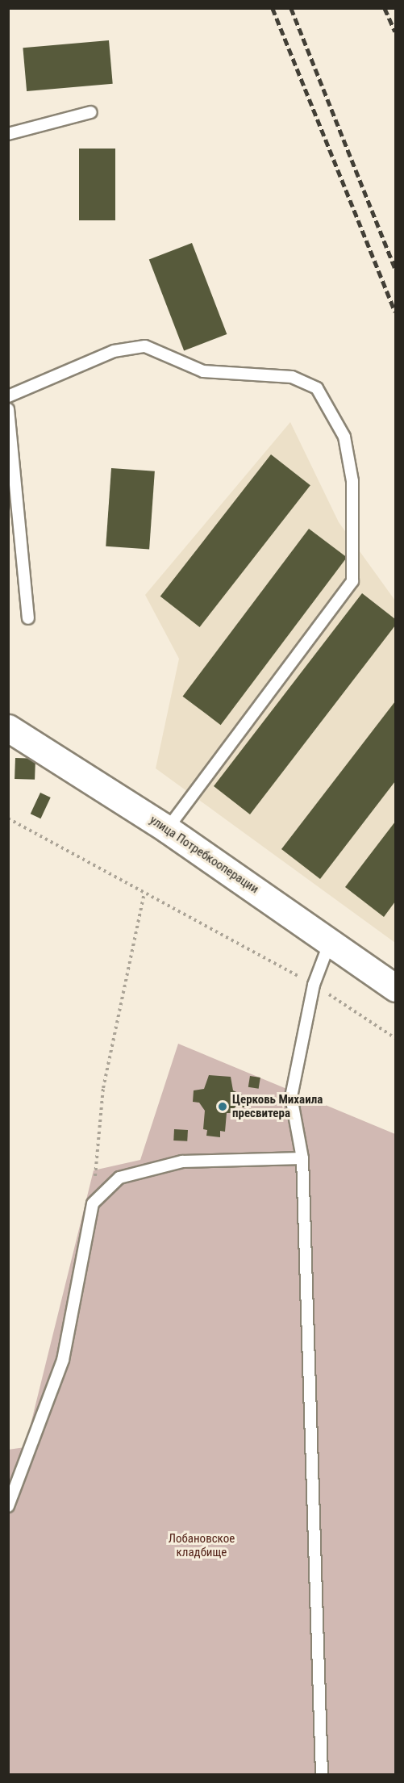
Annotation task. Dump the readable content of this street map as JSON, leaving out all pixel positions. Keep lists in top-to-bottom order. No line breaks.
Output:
{"streets":{"main road":["улица Потребкооперации"]},"parks":["Лобановское кладбище"],"places":["Церковь Михаила пресвитера"]}
